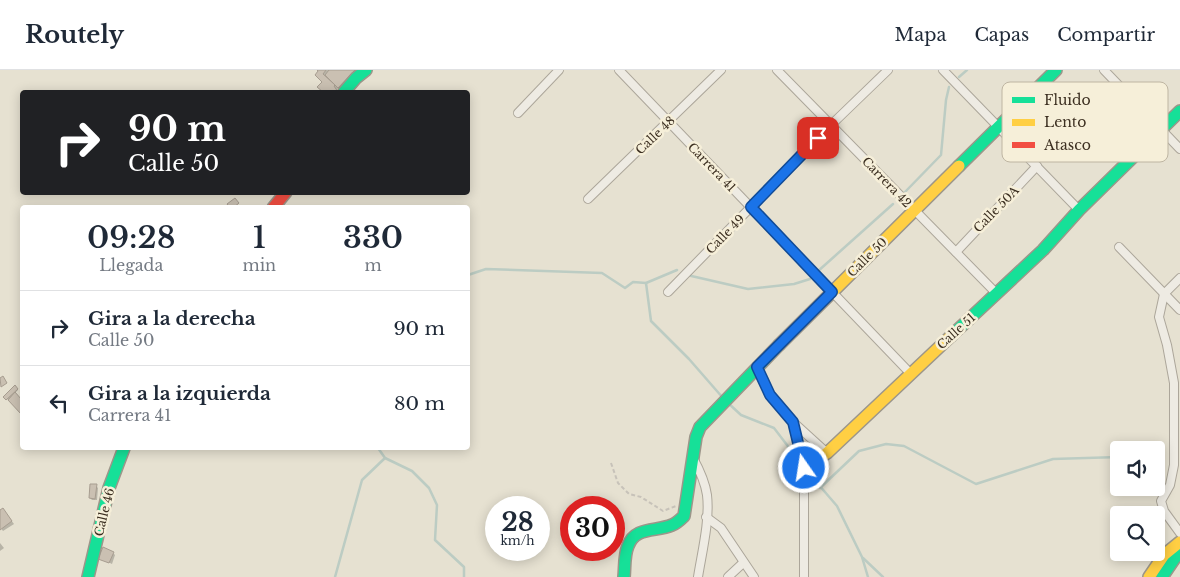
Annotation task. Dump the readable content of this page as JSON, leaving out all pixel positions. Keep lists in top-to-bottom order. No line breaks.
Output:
{"streets":{"street":["Calle 48","Carrera 41","Carrera 42","Calle 50A","Calle 49","Calle 50","Calle 51","Calle 46"]},"crossings":[["Calle 48","Carrera 41"],["Carrera 41","Calle 49"],["Carrera 41","Calle 50"],["Carrera 41","Calle 51"],["Carrera 42","Calle 50A"],["Carrera 42","Calle 49"],["Carrera 42","Calle 50"],["Carrera 42","Calle 51"]],"legend":["Fluido","Lento","Atasco"],"page":{"header":"Routely","nav":["Mapa","Capas","Compartir"],"turn":["90 m","Calle 50"],"eta":["09:28","Llegada","1","min","330","m"],"list":[{"name":"Gira a la derecha","note":"Calle 50","value":"90 m"},{"name":"Gira a la izquierda","note":"Carrera 41","value":"80 m"}],"speed":"28 km/h","limit":"30"}}
